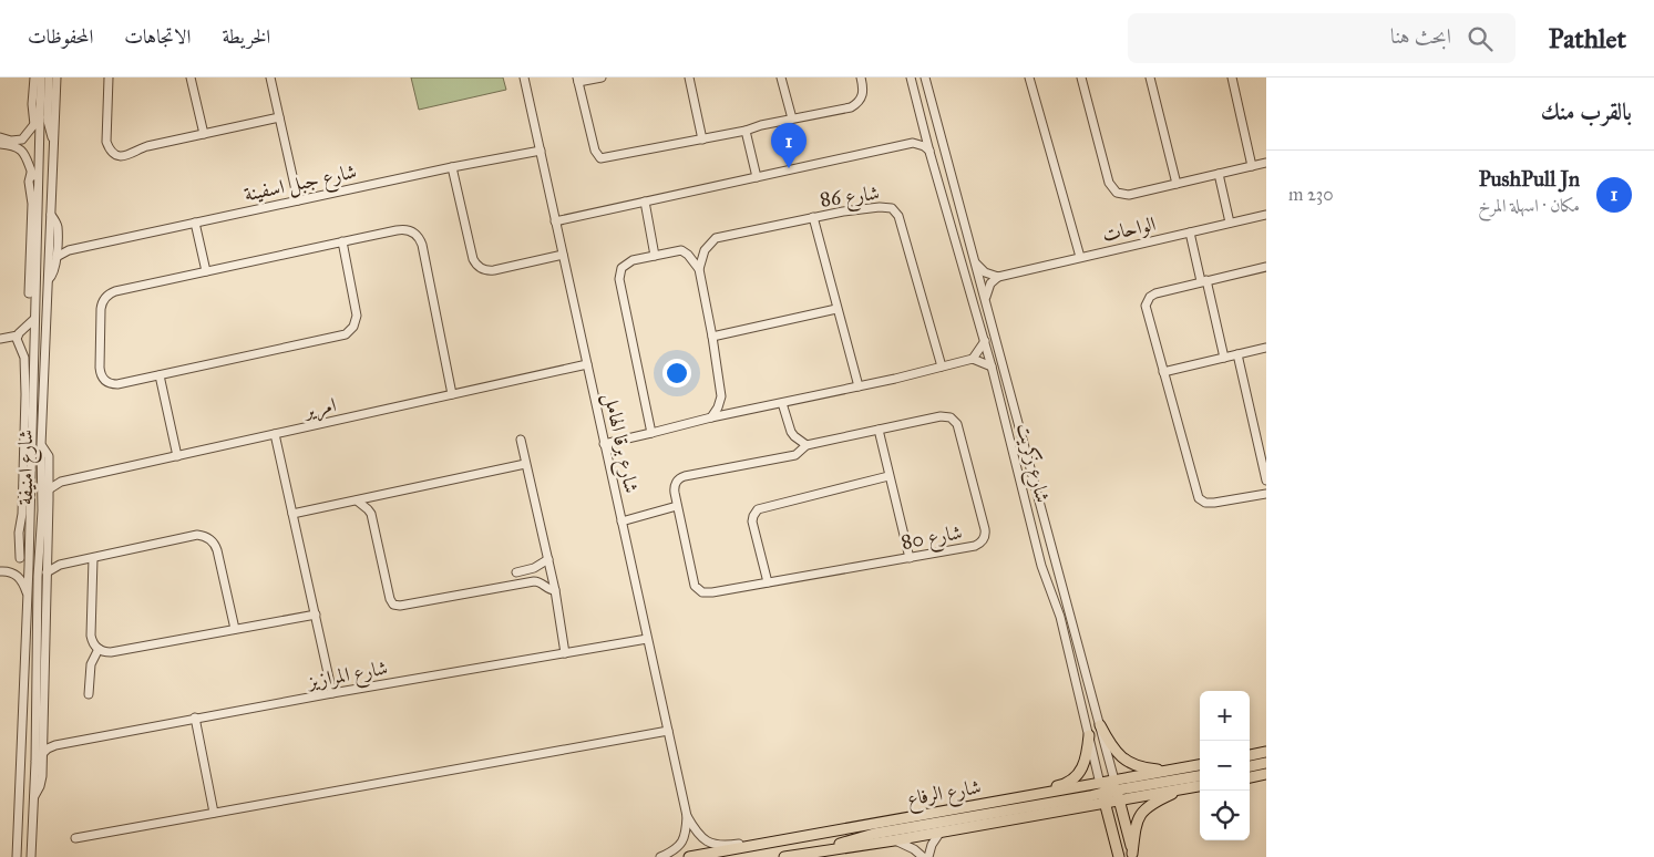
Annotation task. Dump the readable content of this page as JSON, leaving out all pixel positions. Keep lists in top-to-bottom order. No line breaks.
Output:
{"streets":{"main road":["شارع زكريت","شارع الرفاع"],"street":["شارع جبل اسفينة","شارع 86","الواحات","امرير","شارع برقا الهامل","شارع امنيفة","شارع 80","شارع المرازيز"]},"crossings":[["شارع جبل اسفينة","شارع برقا الهامل"],["امرير","شارع برقا الهامل"],["شارع برقا الهامل","شارع المرازيز"],["شارع برقا الهامل","شارع الرفاع"],["شارع زكريت","شارع الرفاع"]],"page":{"header":"Pathlet","search":"ابحث هنا","nav":["الخريطة","الاتجاهات","المحفوظات"],"heading":"بالقرب منك","pins":"1","list":[{"mark":"1","name":"PushPull Jn","note":"مكان · اسهلة المرخ","value":"230 m"}],"map_buttons":["+","−"]}}
